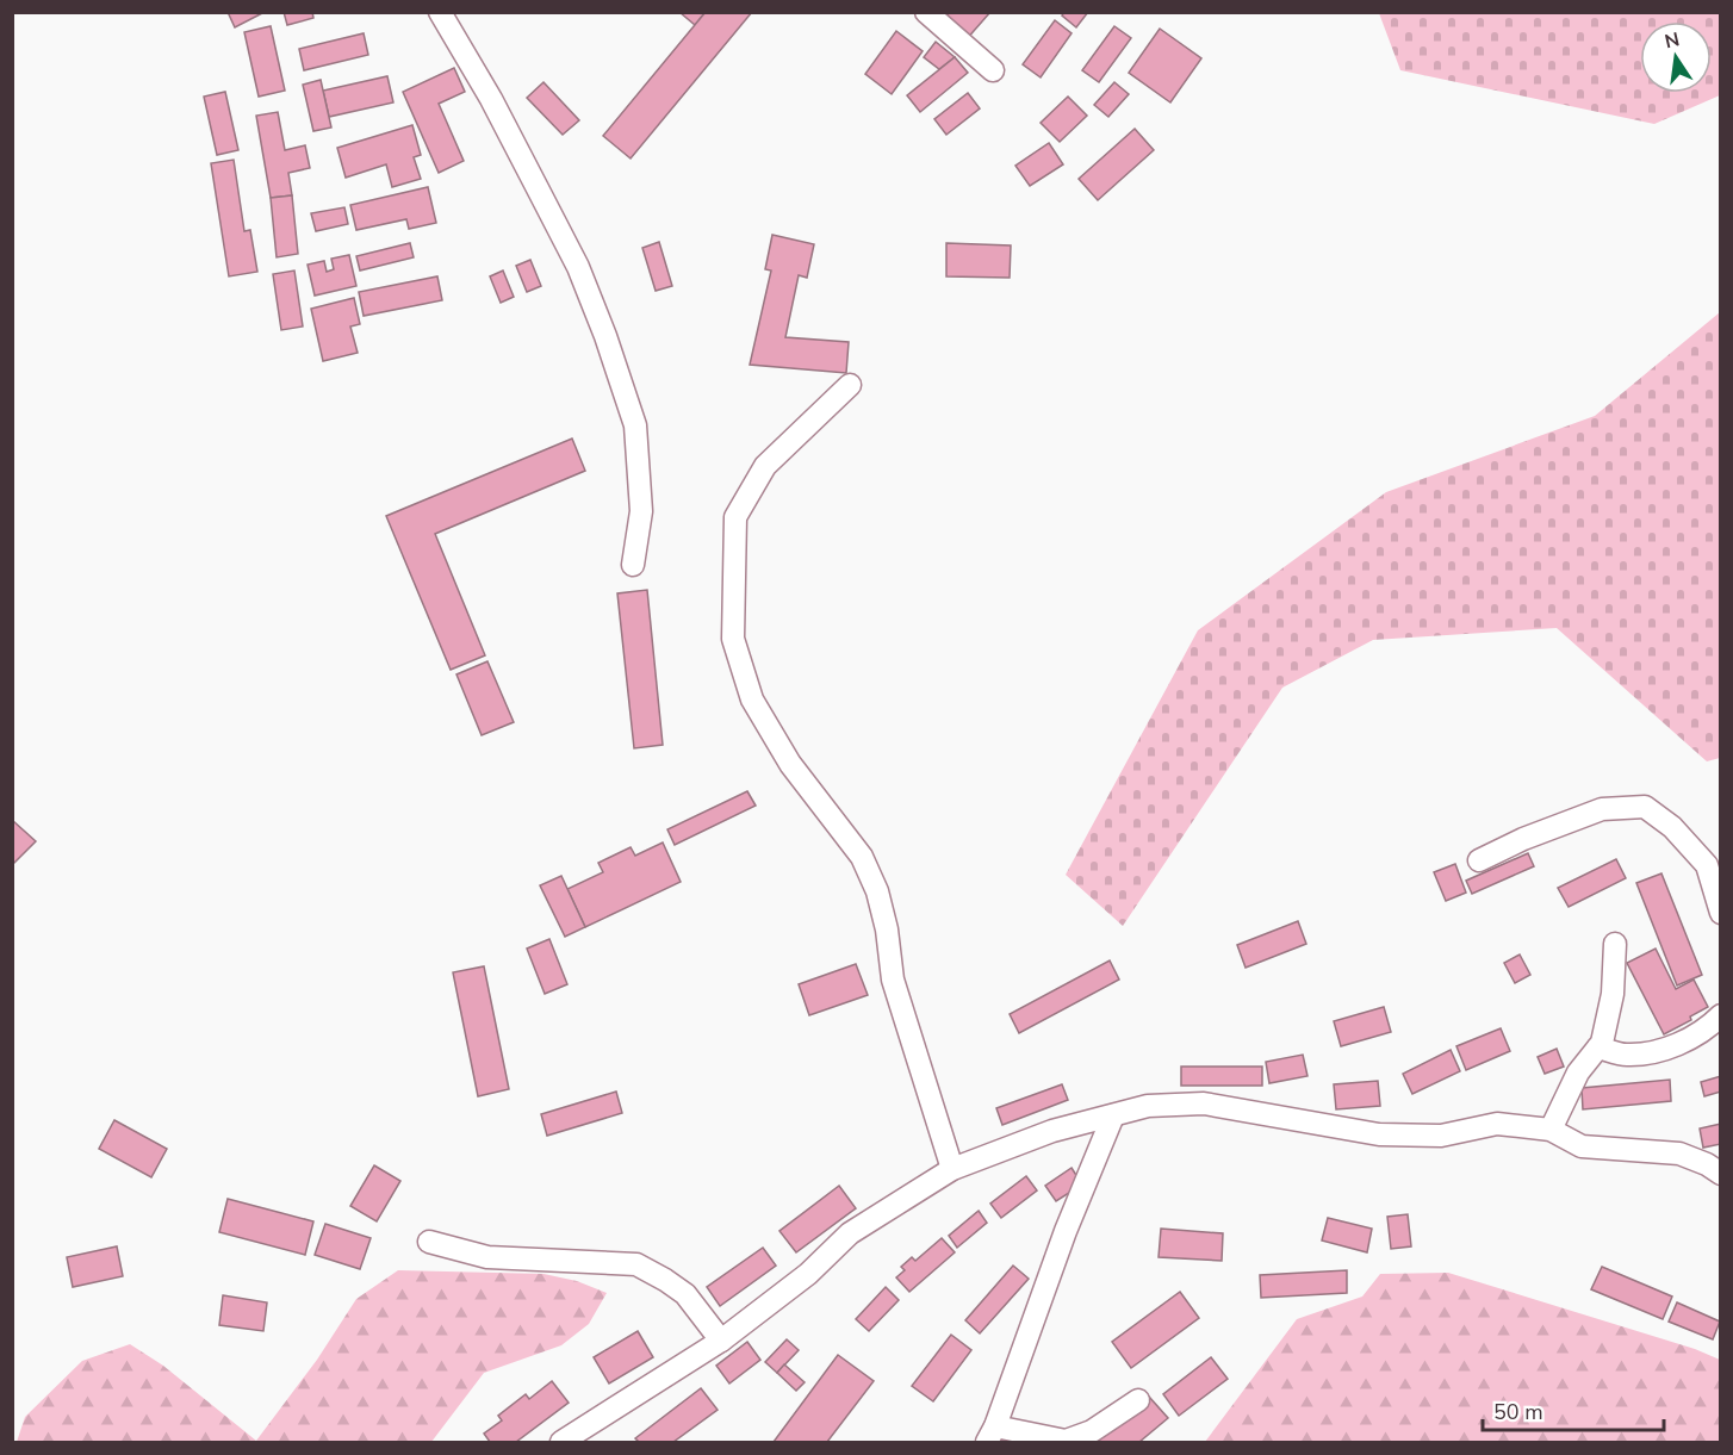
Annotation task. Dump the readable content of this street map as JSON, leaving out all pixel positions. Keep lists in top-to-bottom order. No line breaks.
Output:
{"scale_bar":"50 m","north":"top"}
